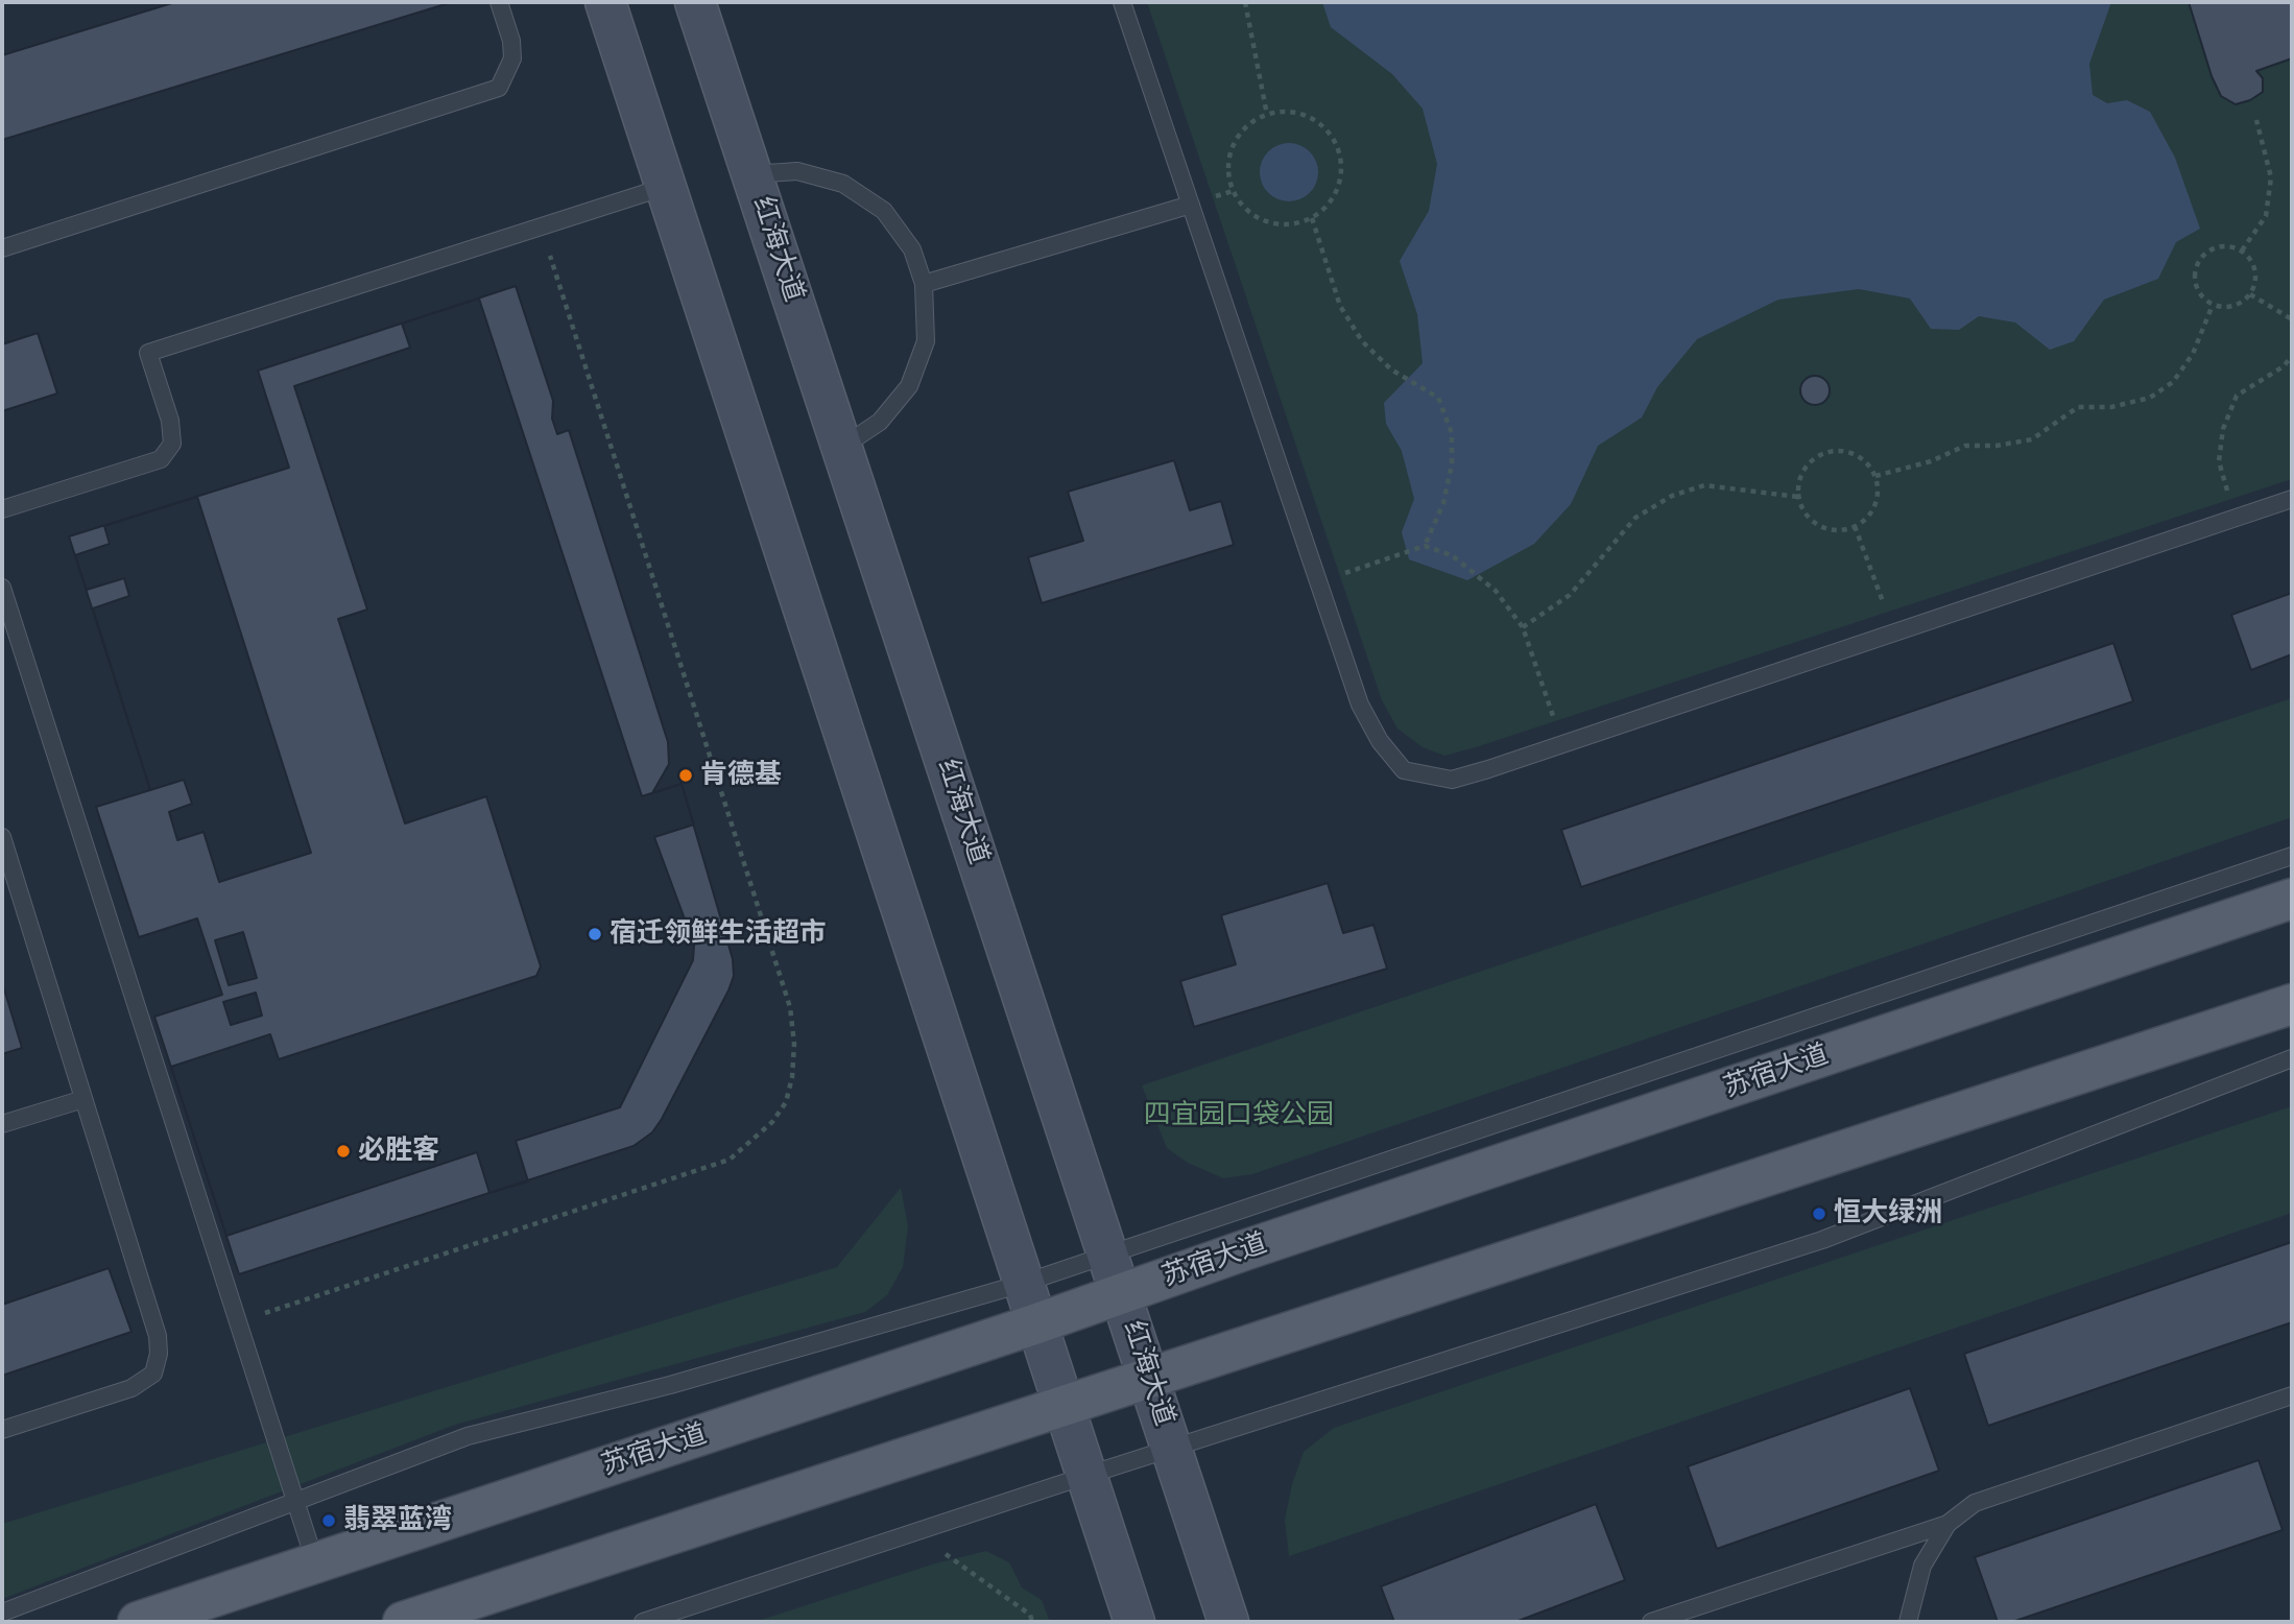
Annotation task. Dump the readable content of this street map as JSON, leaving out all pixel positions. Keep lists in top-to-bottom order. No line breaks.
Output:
{"streets":{"main road":["红海大道","苏宿大道"]},"crossings":[["红海大道","苏宿大道"]],"parks":["四宜园口袋公园"],"places":["肯德基","宿迁领鲜生活超市","必胜客","恒大绿洲","翡翠蓝湾"]}
